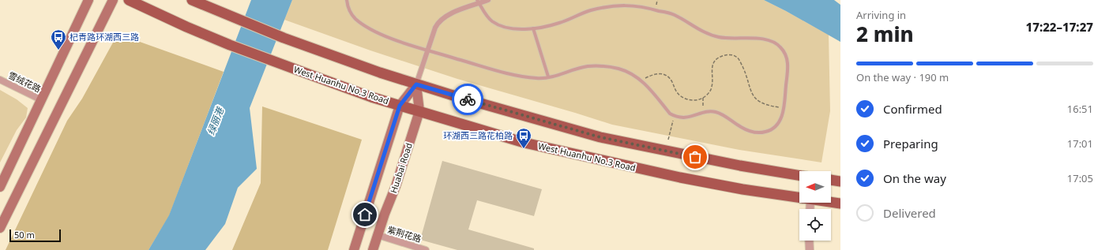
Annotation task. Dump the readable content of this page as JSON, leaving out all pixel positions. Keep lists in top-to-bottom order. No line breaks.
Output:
{"streets":{"main road":["West Huanhu No.3 Road","Huabai Road"],"street":["雪绒花路","紫荆花路"]},"crossings":[["West Huanhu No.3 Road","Huabai Road"],["Huabai Road","紫荆花路"]],"water":["绿丽港"],"places":{"bus stop":["杞青路环湖西三路","环湖西三路花柏路"]},"scale_bar":"50 m","north":"left","page":{"heading":["2 min","Arriving in","17:22–17:27"],"bar":"On the way · 190 m","list":[["Confirmed","16:51"],["Preparing","17:01"],["On the way","17:05"],"Delivered"],"scale":"50 m"}}
